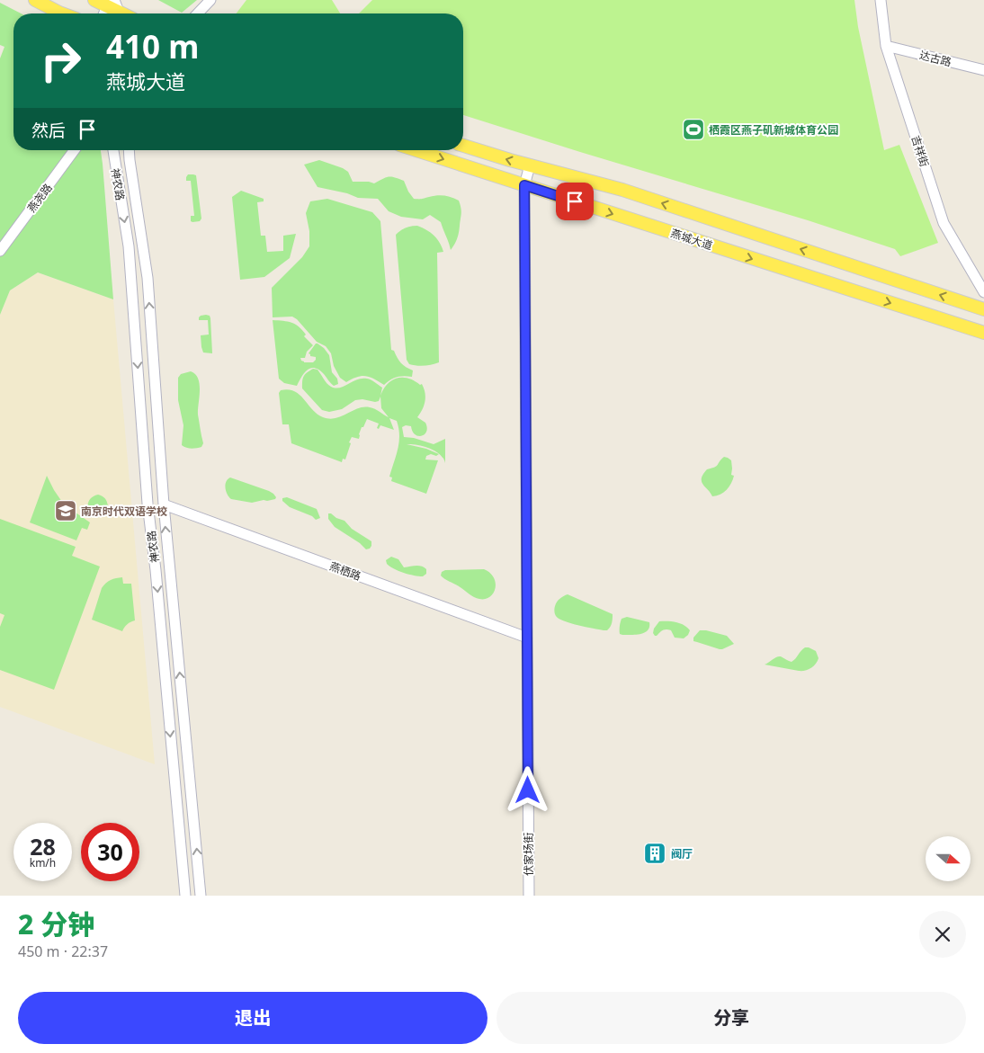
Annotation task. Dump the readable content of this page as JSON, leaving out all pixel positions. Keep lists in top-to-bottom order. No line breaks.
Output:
{"streets":{"main road":["燕城大道"],"street":["达古路","吉祥街","神农路","燕尧路","燕栖路","伏家场街"]},"crossings":[["达古路","吉祥街"],["神农路","燕栖路"],["燕城大道","伏家场街"],["燕栖路","伏家场街"]],"places":{"sports":["栖霞区燕子矶新城体育公园"],"school or university":["南京时代双语学校"],"building":["阀厅"]},"north":"right","page":{"turn":["410 m","燕城大道"],"then":"然后","speed":"28 km/h","limit":"30","heading":["2 分钟","450 m · 22:37"],"buttons":["退出","分享"]}}
